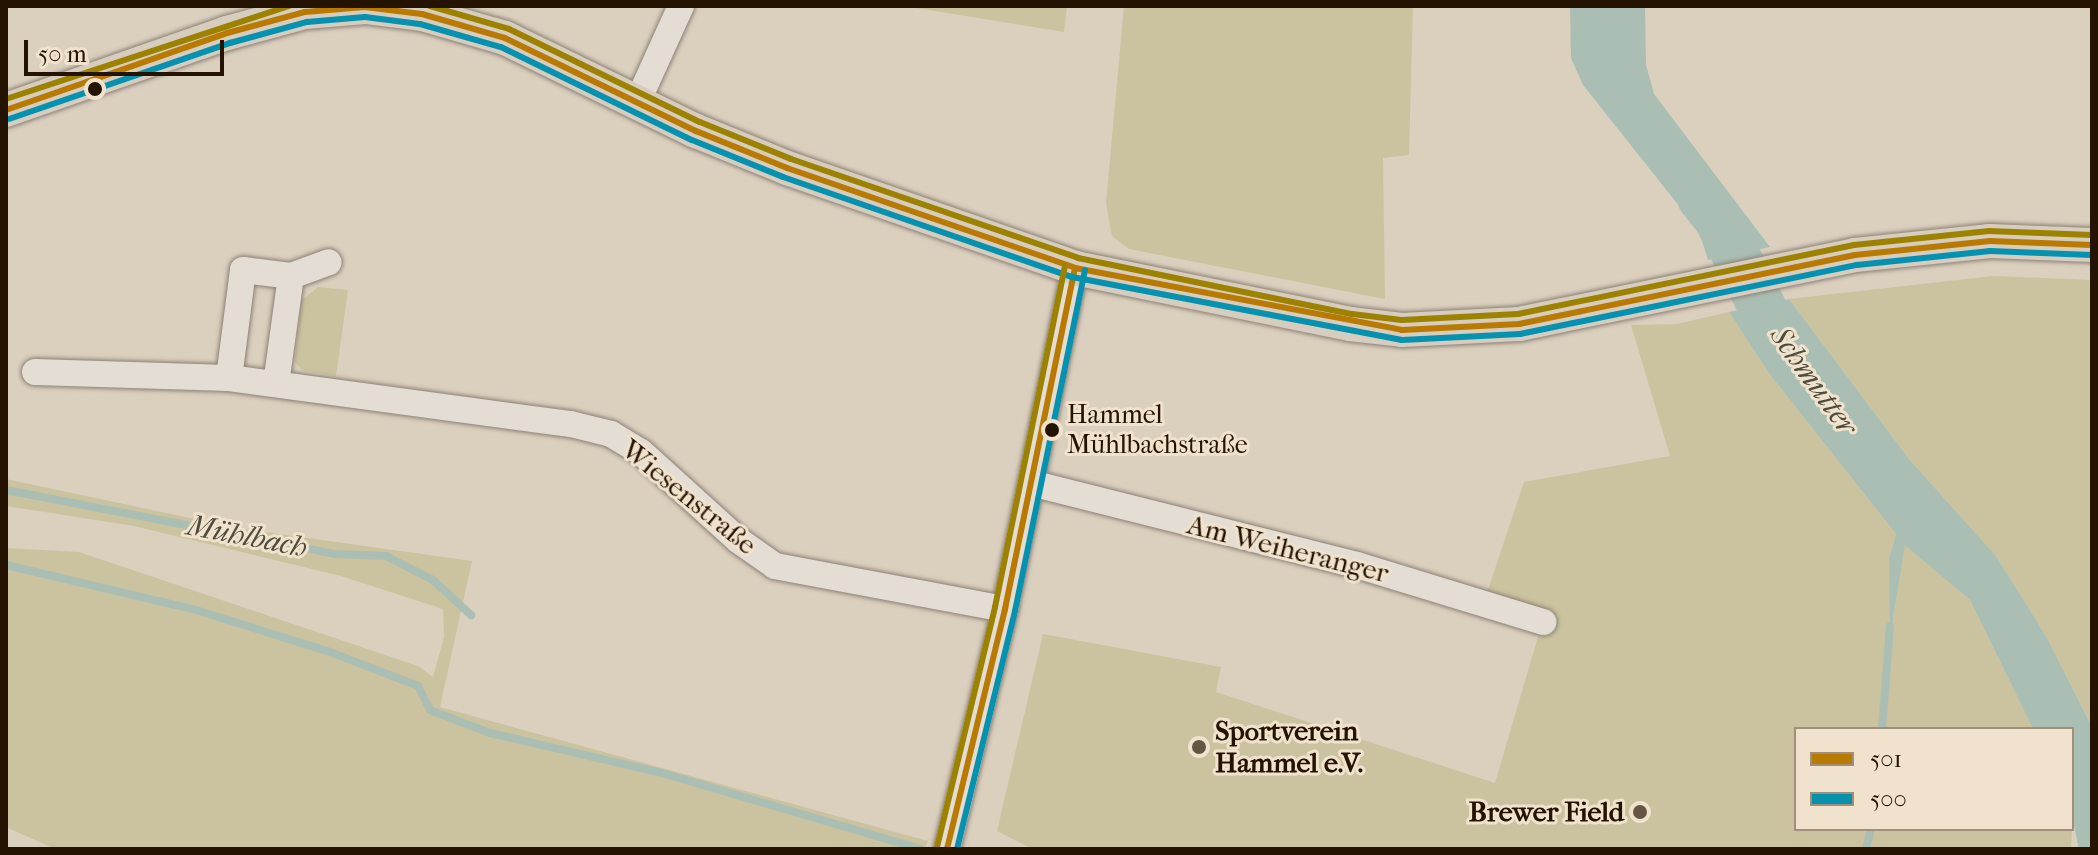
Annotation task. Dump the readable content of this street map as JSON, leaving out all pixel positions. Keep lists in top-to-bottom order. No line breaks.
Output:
{"streets":{"street":["Wiesenstraße","Am Weiheranger"]},"water":["Schmutter","Mühlbach"],"places":["Hammel Mühlbachstraße","Sportverein Hammel e.V.","Brewer Field"],"lines":["transit line 501","transit line 500"],"legend":["501","500"],"scale_bar":"50 m"}
